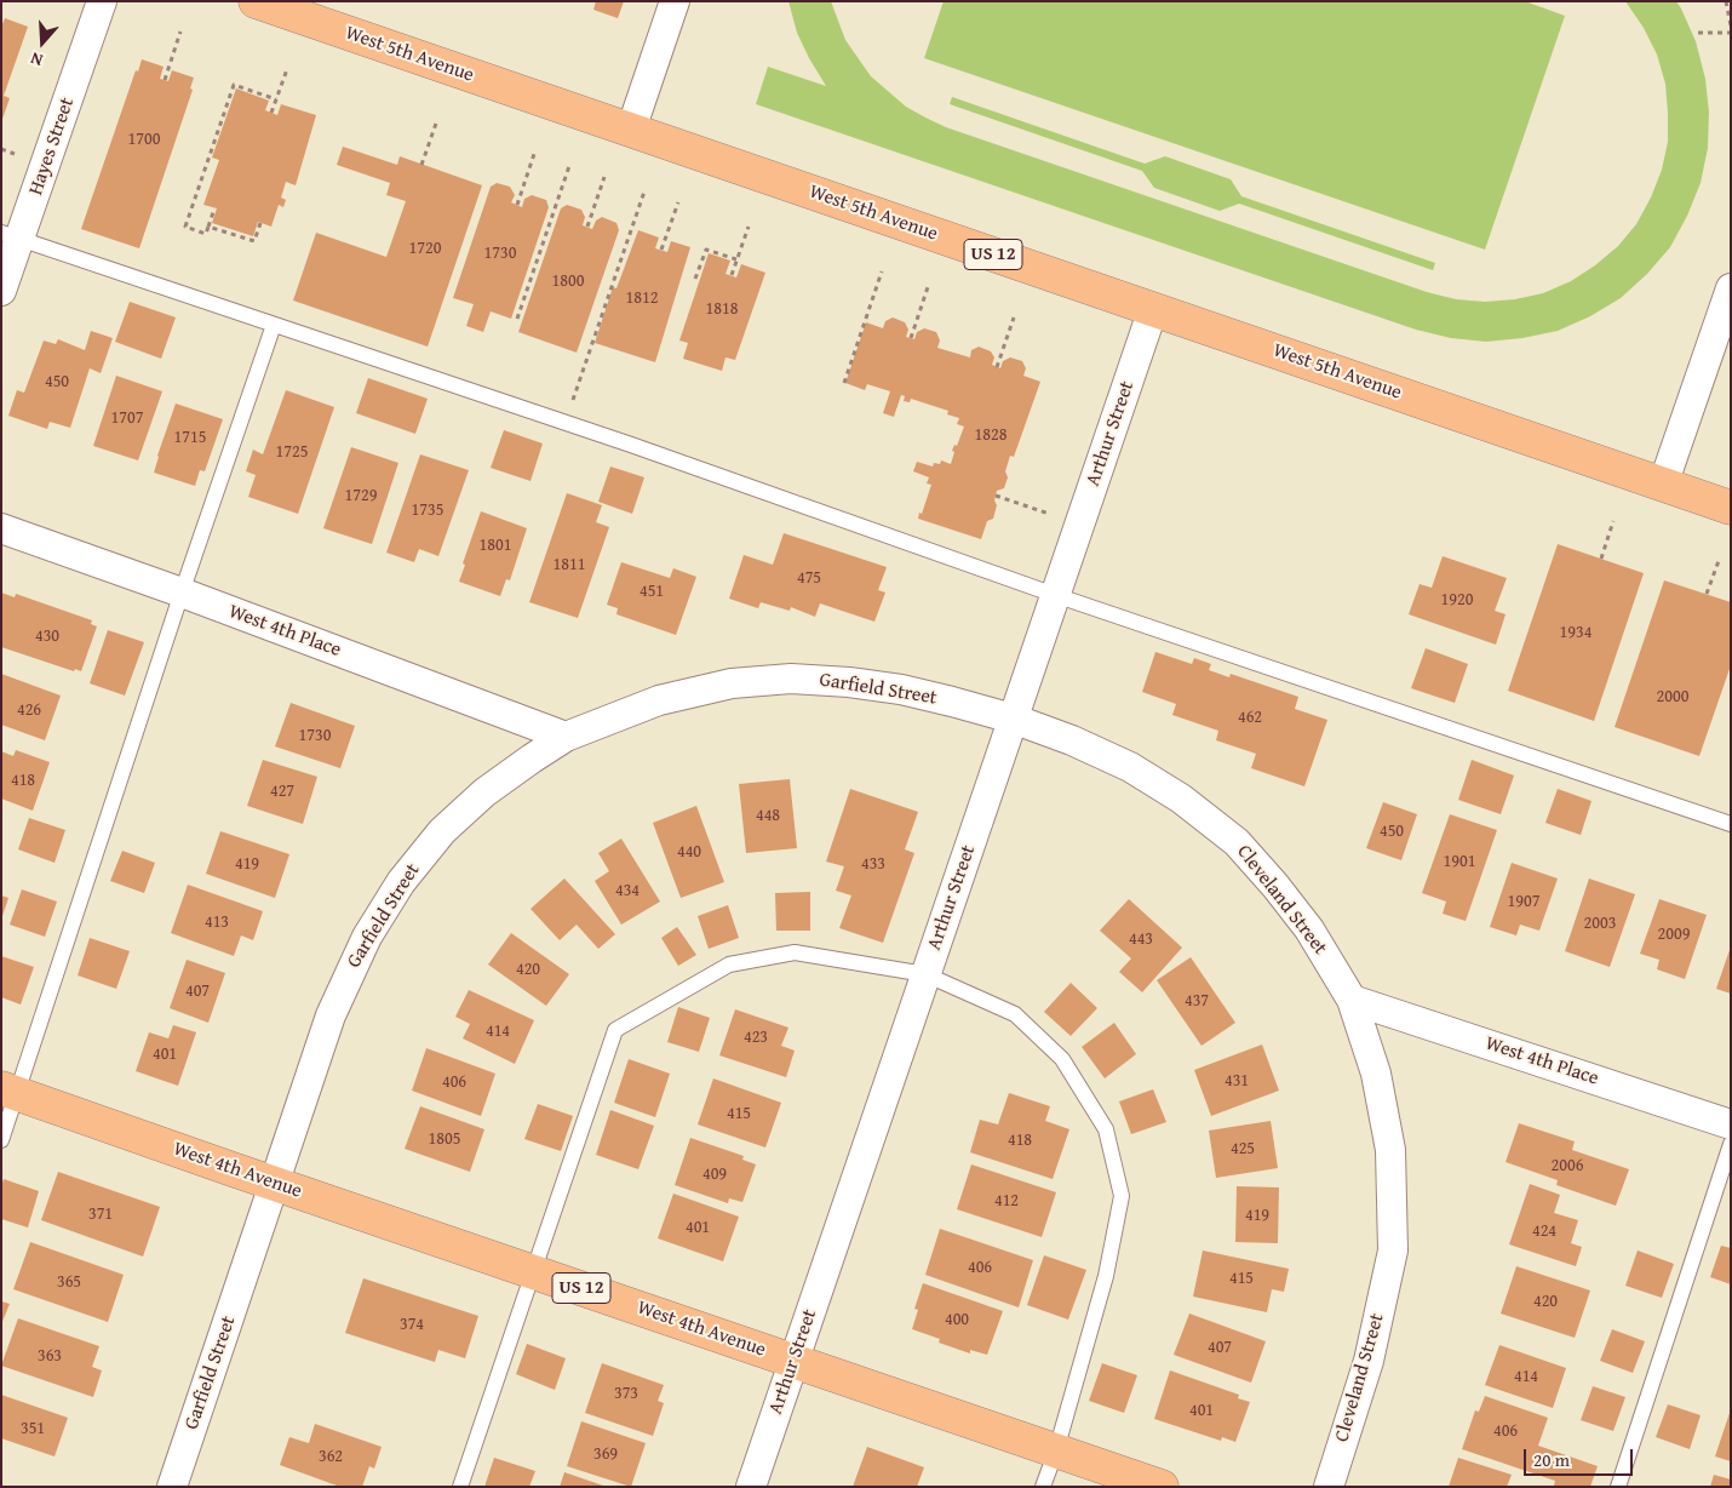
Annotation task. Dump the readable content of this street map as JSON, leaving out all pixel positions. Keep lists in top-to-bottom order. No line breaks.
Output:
{"streets":{"main road":["West 5th Avenue","US 12","West 4th Avenue"],"street":["Hayes Street","Arthur Street","West 4th Place","Garfield Street","Cleveland Street"]},"crossings":[["West 5th Avenue","Arthur Street"],["Arthur Street","Garfield Street"],["Arthur Street","Cleveland Street"],["Arthur Street","West 4th Avenue"],["West 4th Place","Garfield Street"],["West 4th Place","Cleveland Street"],["Garfield Street","Cleveland Street"],["Garfield Street","West 4th Avenue"]],"house_numbers":["1700","1720","1730","1800","1812","1818","450","1707","1828","1715","1725","1729","1735","1801","1811","475","451","1920","1934","430","2000","426","462","1730","418","427","448","450","440","1901","419","433","434","1907","413","2003","2009","443","420","407","437","414","423","401","431","406","415","1805","418","425","2006","409","412","371","419","401","424","406","415","365","420","400","374","407","363","414","373","401","351","406","369","362"],"scale_bar":"20 m","north":"bottom"}
